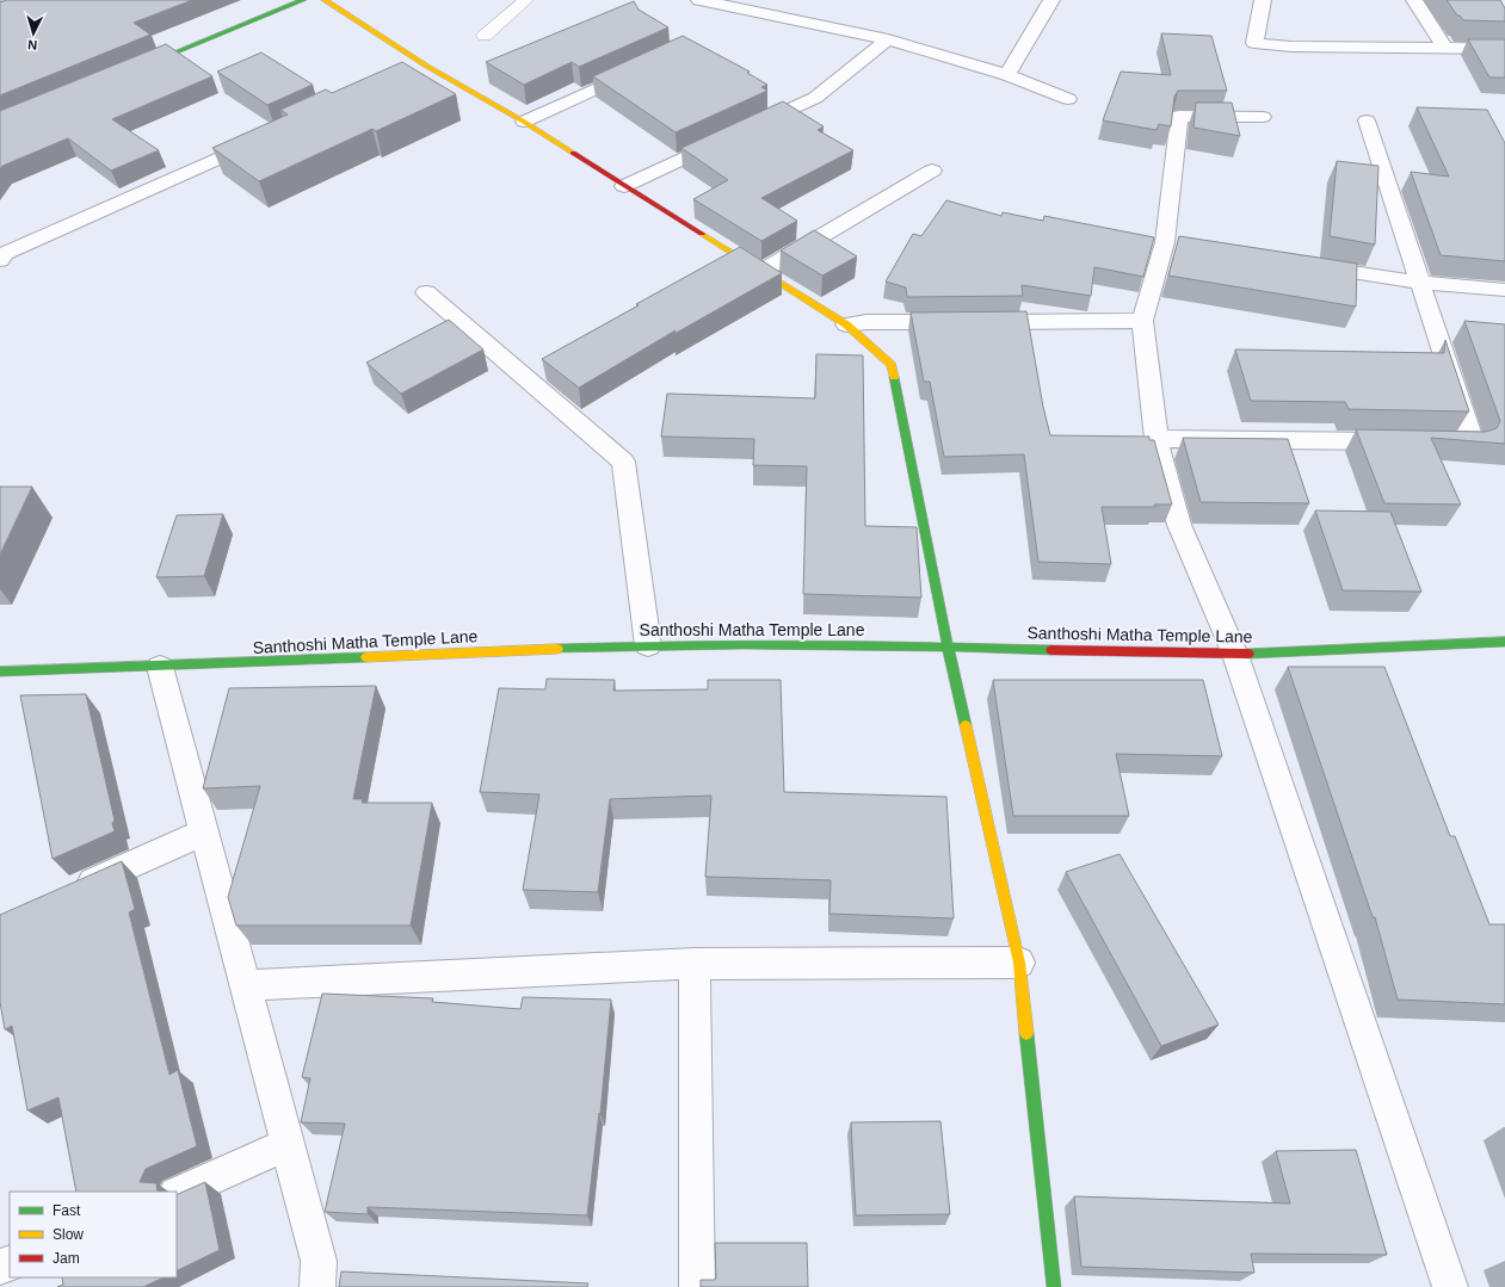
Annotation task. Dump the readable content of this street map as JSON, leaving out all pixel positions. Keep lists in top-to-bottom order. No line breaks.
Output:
{"streets":{"street":["Santhoshi Matha Temple Lane"]},"legend":["Fast","Slow","Jam"],"north":"bottom"}
